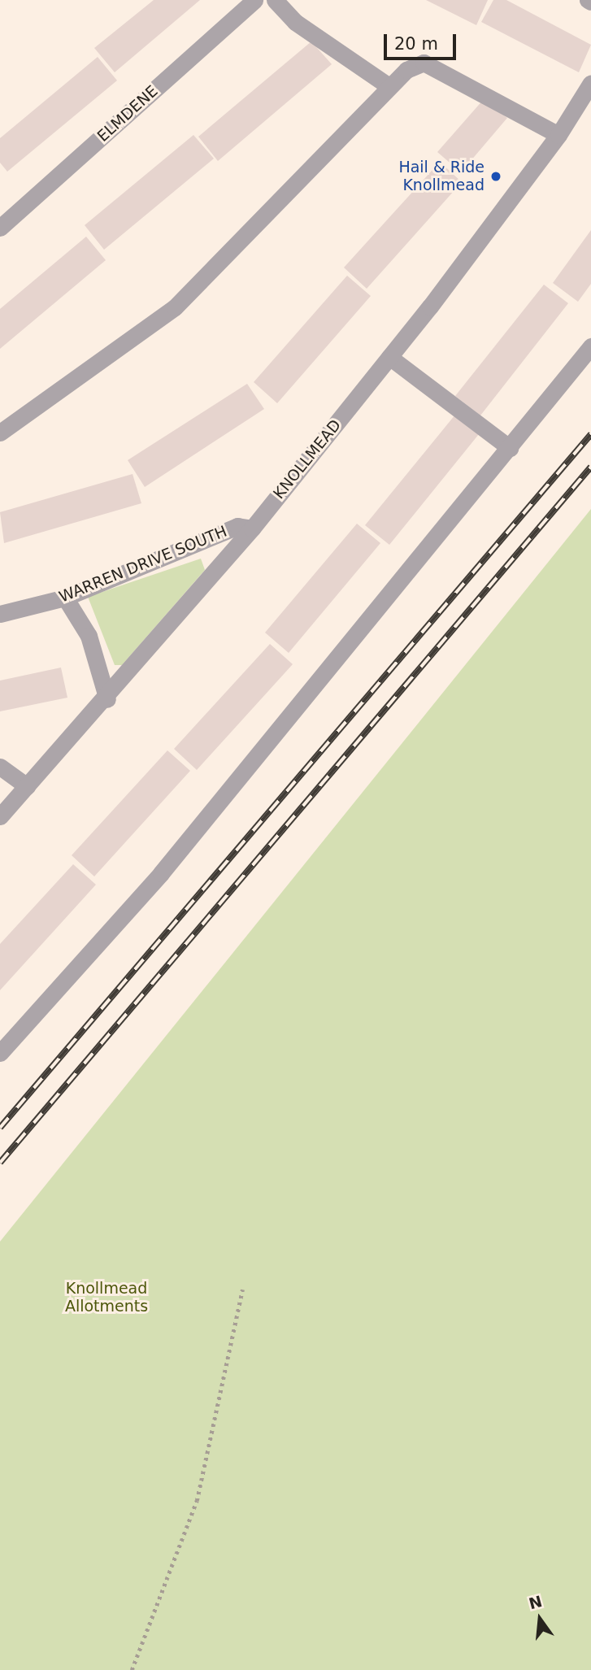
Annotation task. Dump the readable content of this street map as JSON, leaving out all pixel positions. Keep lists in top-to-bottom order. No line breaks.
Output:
{"streets":{"street":["ELMDENE","KNOLLMEAD","WARREN DRIVE SOUTH"]},"crossings":[["KNOLLMEAD","WARREN DRIVE SOUTH"]],"parks":["Knollmead Allotments"],"places":["Hail & Ride Knollmead"],"scale_bar":"20 m","north":"top"}
